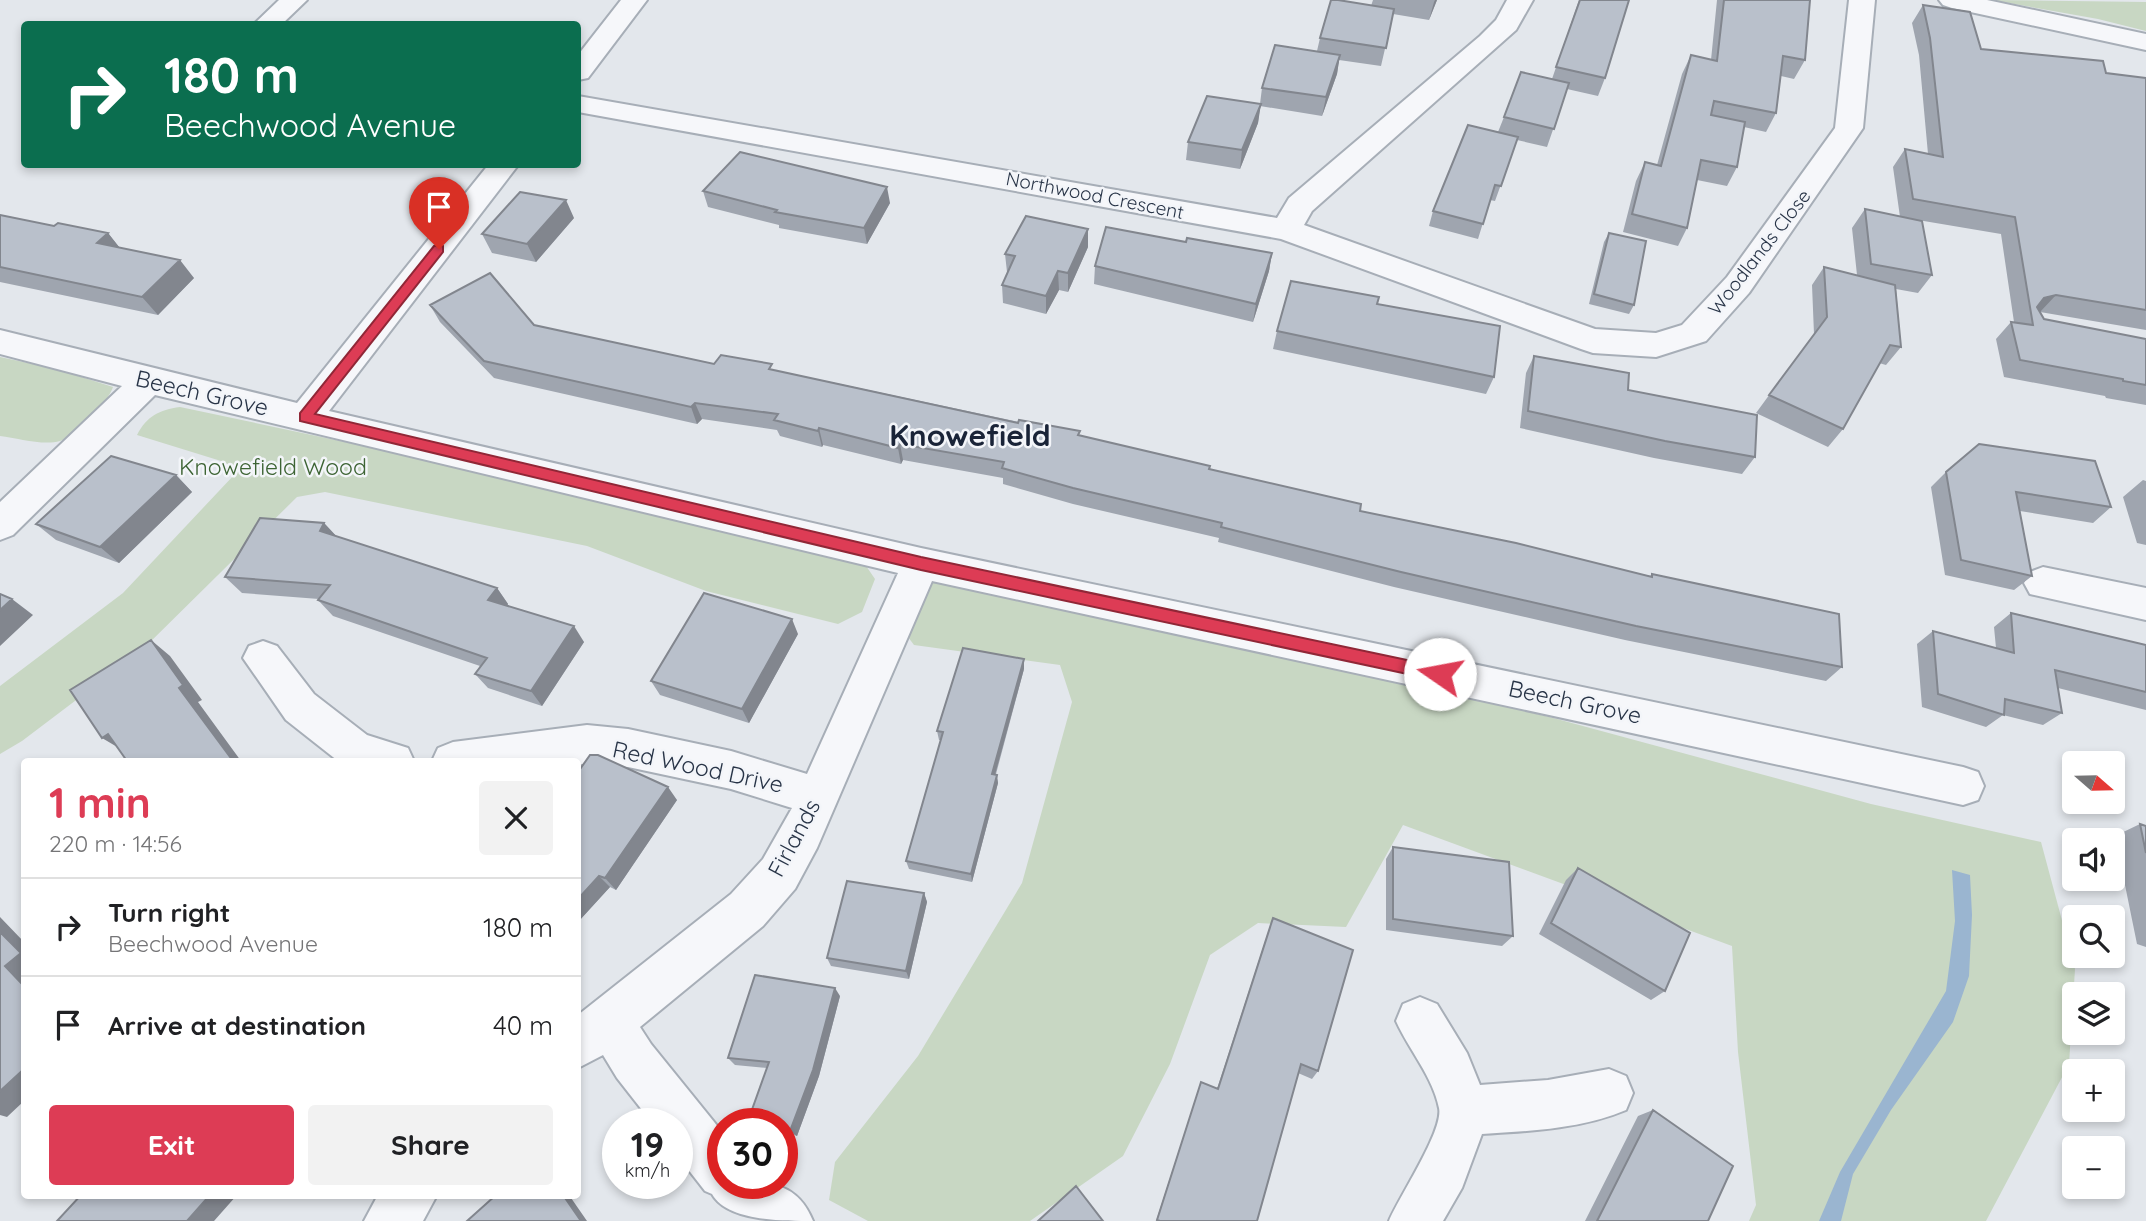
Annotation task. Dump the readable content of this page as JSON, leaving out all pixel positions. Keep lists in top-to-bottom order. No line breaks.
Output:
{"streets":{"street":["Northwood Crescent","Woodlands Close","Beech Grove","Red Wood Drive","Firlands"]},"crossings":[["Northwood Crescent","Woodlands Close"],["Beech Grove","Firlands"],["Red Wood Drive","Firlands"]],"districts":["Knowefield"],"parks":["Knowefield Wood"],"north":"right","page":{"turn":["180 m","Beechwood Avenue"],"map_buttons":["+","−"],"heading":["1 min","220 m · 14:56"],"list":[{"name":"Turn right","note":"Beechwood Avenue","value":"180 m"},{"name":"Arrive at destination","value":"40 m"}],"buttons":["Exit","Share"],"speed":"19 km/h","limit":"30"}}
